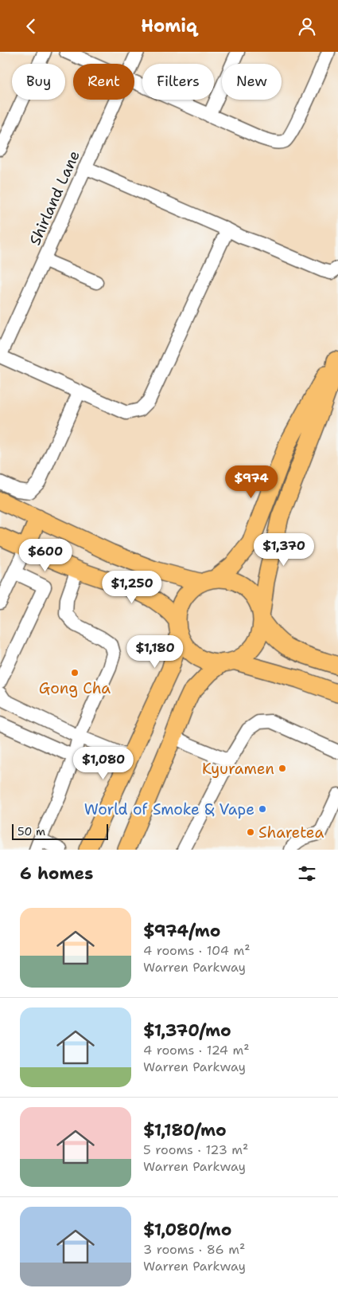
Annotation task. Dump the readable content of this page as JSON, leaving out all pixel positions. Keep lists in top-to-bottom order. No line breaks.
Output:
{"streets":{"street":["Shirland Lane"]},"places":["Gong Cha","Kyuramen","World of Smoke & Vape","Sharetea"],"scale_bar":"50 m","page":{"header":"Homiq","chip":["Buy","Rent","Filters","New"],"price":["$974","$1,370","$600","$1,250","$1,180","$1,080"],"scale":"50 m","heading":"6 homes","list":[{"name":"$974/mo","note":"4 rooms · 104 m² · Warren Parkway"},{"name":"$1,370/mo","note":"4 rooms · 124 m² · Warren Parkway"},{"name":"$1,180/mo","note":"5 rooms · 123 m² · Warren Parkway"},{"name":"$1,080/mo","note":"3 rooms · 86 m² · Warren Parkway"}]}}
